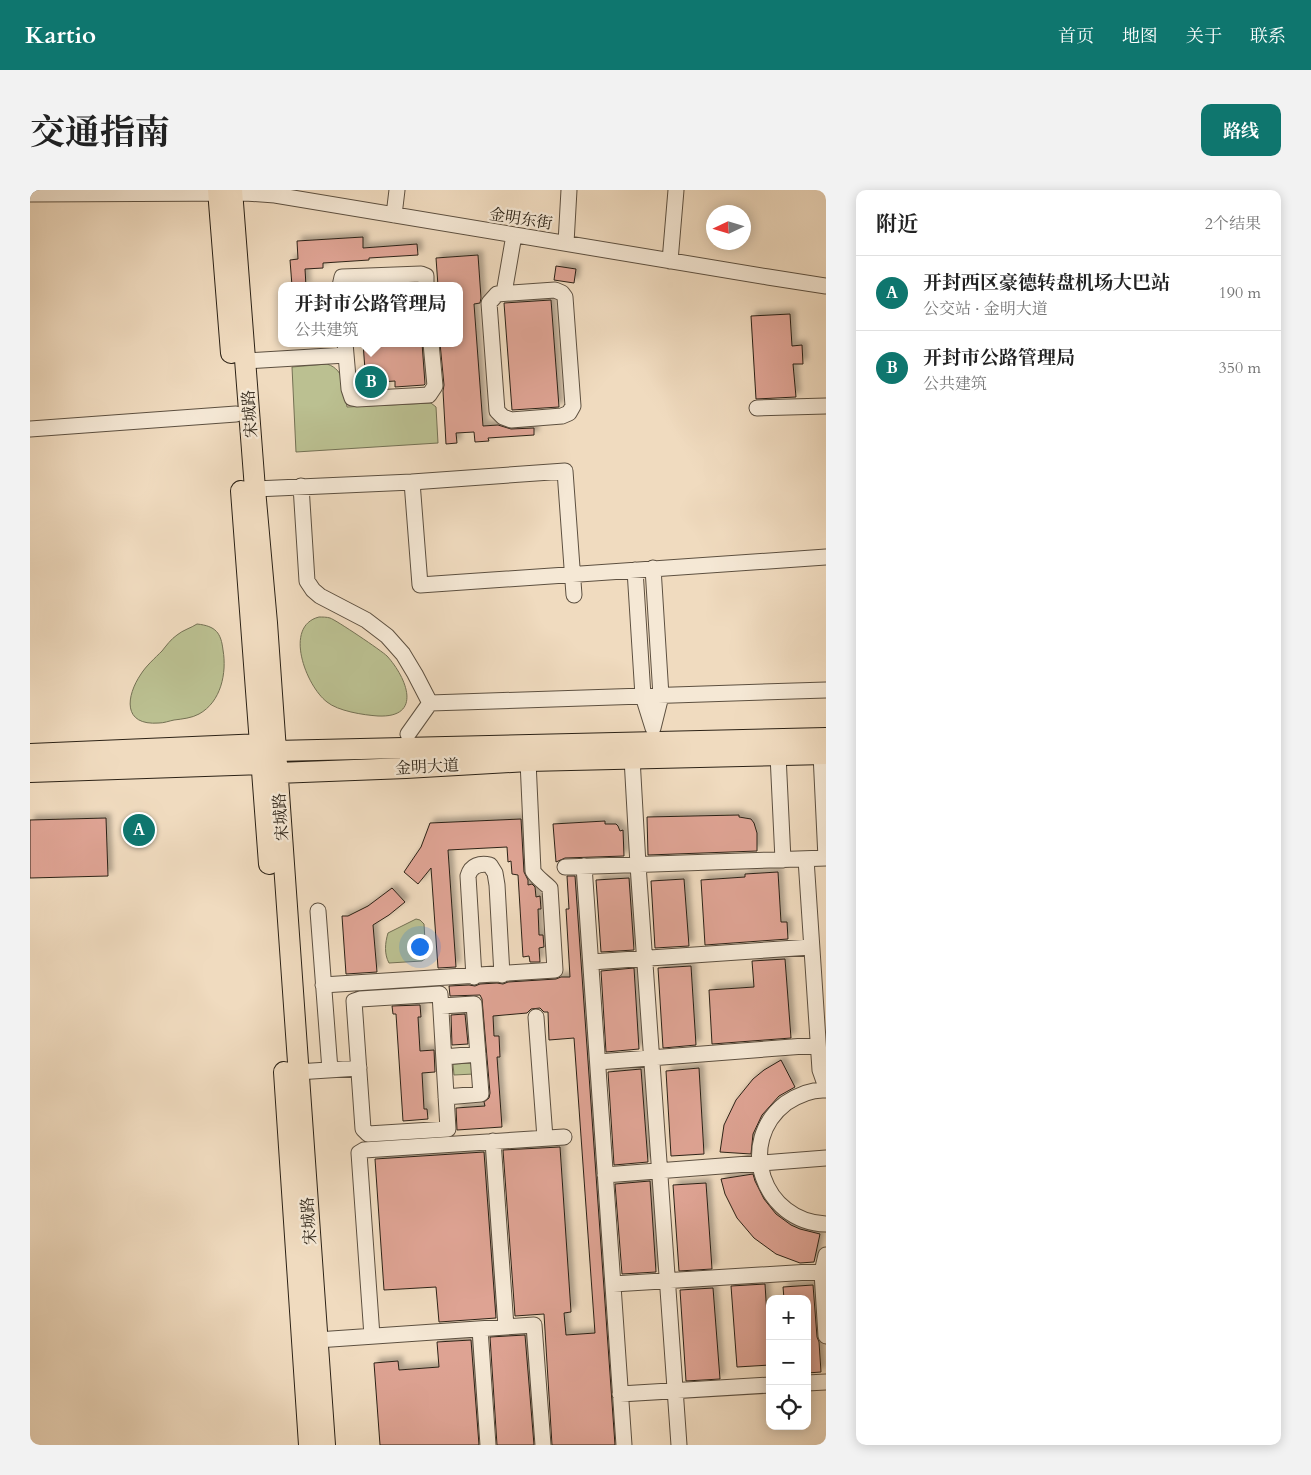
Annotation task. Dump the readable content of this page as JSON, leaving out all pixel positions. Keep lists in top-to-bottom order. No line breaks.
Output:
{"streets":{"main road":["宋城路","金明大道"],"street":["金明东街"]},"crossings":[["金明东街","宋城路"],["宋城路","金明大道"]],"north":"left","page":{"header":"Kartio","nav":["首页","地图","关于","联系"],"title":"交通指南","buttons":"路线","heading":["附近","2个结果"],"list":[{"mark":"A","name":"开封西区豪德转盘机场大巴站","note":"公交站 · 金明大道","value":"190 m"},{"mark":"B","name":"开封市公路管理局","note":"公共建筑","value":"350 m"}],"popup":["开封市公路管理局","公共建筑"],"pins":["B","A"],"map_buttons":["+","−"]}}
